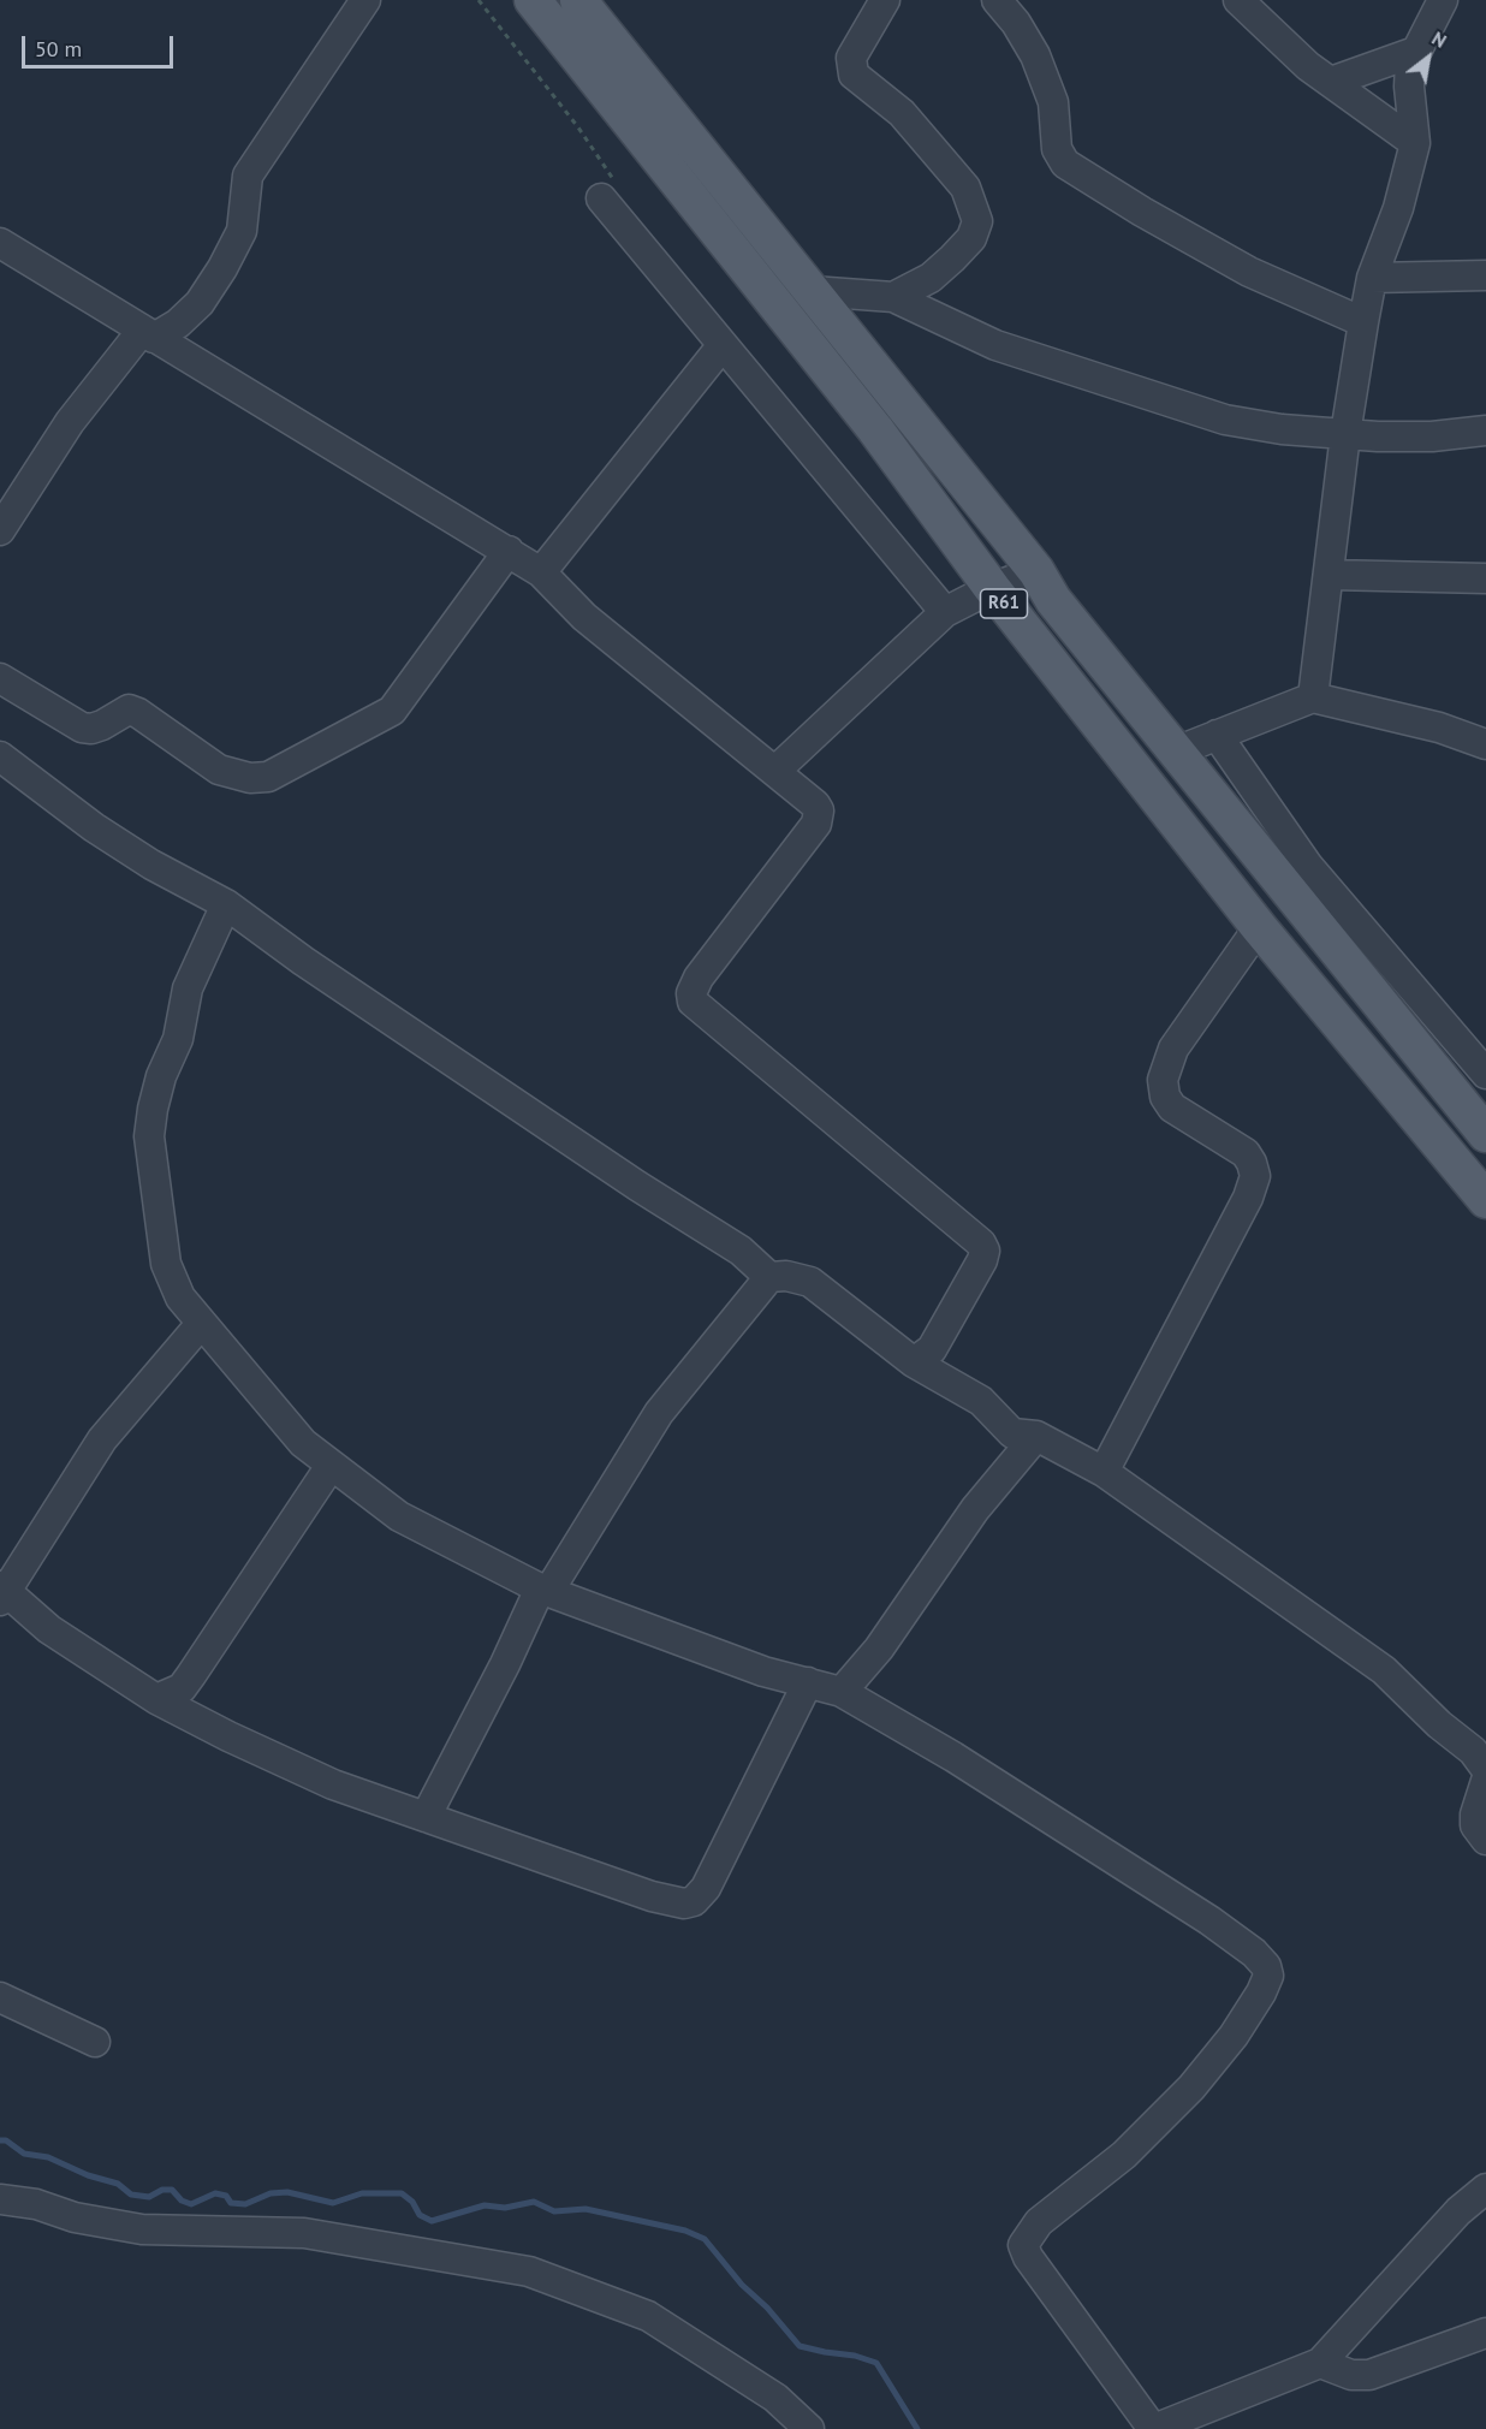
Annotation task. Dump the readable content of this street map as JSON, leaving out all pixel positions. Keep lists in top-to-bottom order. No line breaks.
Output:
{"streets":{"main road":["R61"]},"scale_bar":"50 m","north":"top right"}
